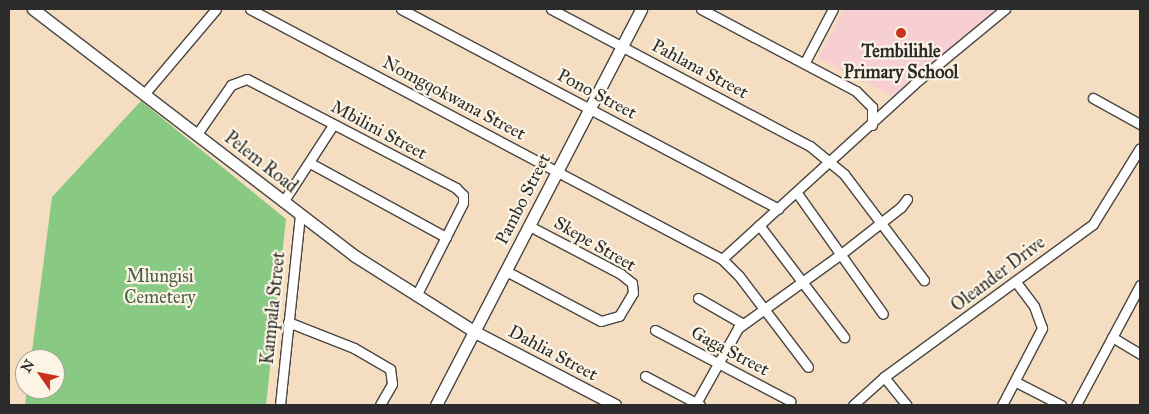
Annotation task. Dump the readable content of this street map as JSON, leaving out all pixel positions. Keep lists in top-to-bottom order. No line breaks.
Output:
{"streets":{"street":["Pahlana Street","Pono Street","Nomgqokwana Street","Mbilini Street","Pelem Road","Pambo Street","Skepe Street","Oleander Drive","Kampala Street","Gaga Street","Dahlia Street"]},"crossings":[["Pahlana Street","Pambo Street"],["Pono Street","Pambo Street"],["Nomgqokwana Street","Pambo Street"],["Mbilini Street","Pelem Road"],["Pelem Road","Pambo Street"],["Pelem Road","Kampala Street"],["Pelem Road","Dahlia Street"],["Pambo Street","Skepe Street"],["Pambo Street","Dahlia Street"]],"parks":["Mlungisi Cemetery"],"places":["Tembilihle Primary School"],"north":"top left"}
